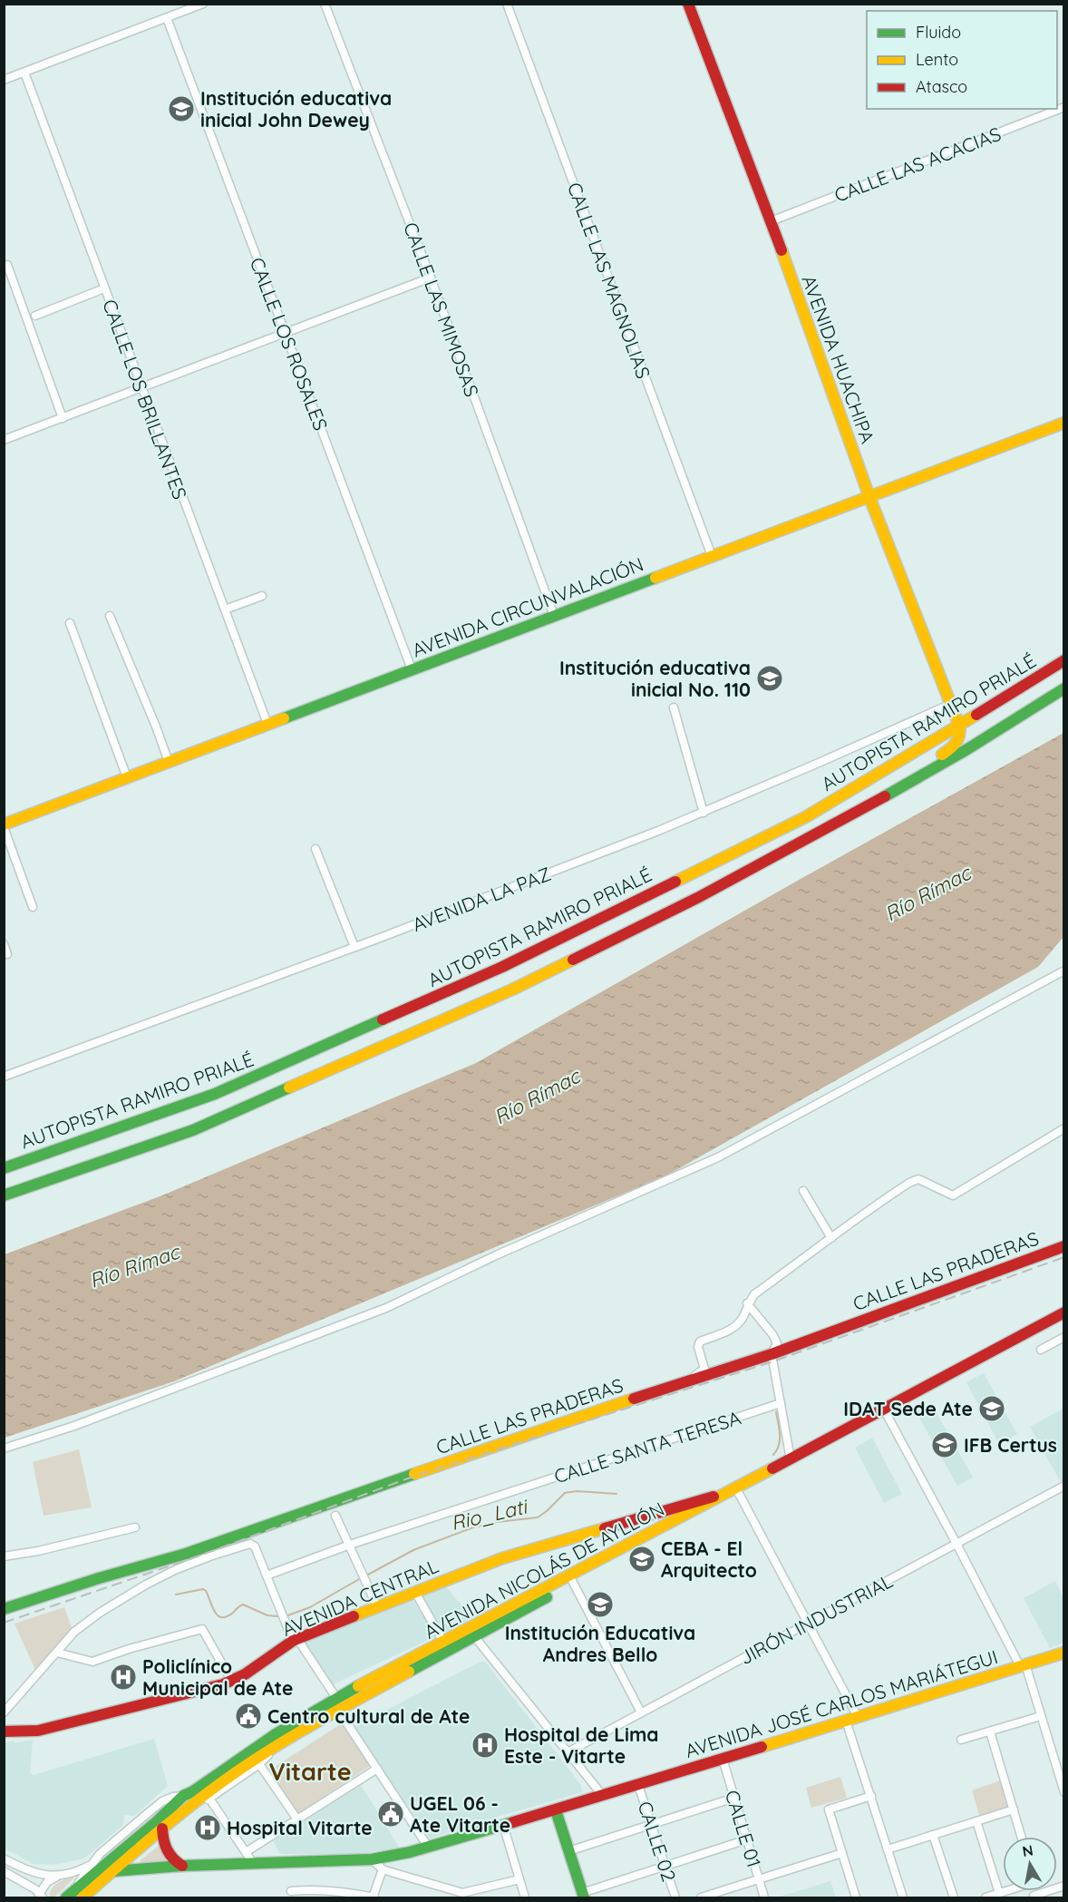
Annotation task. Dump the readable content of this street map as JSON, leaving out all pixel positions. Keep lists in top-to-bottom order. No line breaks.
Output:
{"streets":{"main road":["AVENIDA HUACHIPA","AVENIDA CIRCUNVALACIÓN","AUTOPISTA RAMIRO PRIALÉ","CALLE LAS PRADERAS","AVENIDA NICOLÁS DE AYLLÓN","AVENIDA CENTRAL","AVENIDA JOSÉ CARLOS MARIÁTEGUI"],"street":["CALLE LAS ACACIAS","CALLE LAS MAGNOLIAS","CALLE LAS MIMOSAS","CALLE LOS ROSALES","CALLE LOS BRILLANTES","AVENIDA LA PAZ","CALLE SANTA TERESA","JIRÓN INDUSTRIAL","CALLE 01","CALLE 02"]},"crossings":[["CALLE LAS ACACIAS","AVENIDA HUACHIPA"],["CALLE LAS MAGNOLIAS","AVENIDA CIRCUNVALACIÓN"],["CALLE LAS MIMOSAS","AVENIDA CIRCUNVALACIÓN"],["CALLE LOS ROSALES","AVENIDA CIRCUNVALACIÓN"],["AVENIDA HUACHIPA","AVENIDA CIRCUNVALACIÓN"],["AVENIDA HUACHIPA","AUTOPISTA RAMIRO PRIALÉ"],["AVENIDA HUACHIPA","AVENIDA LA PAZ"],["CALLE LOS BRILLANTES","AVENIDA CIRCUNVALACIÓN"],["AVENIDA NICOLÁS DE AYLLÓN","AVENIDA CENTRAL"],["AVENIDA NICOLÁS DE AYLLÓN","AVENIDA JOSÉ CARLOS MARIÁTEGUI"],["AVENIDA JOSÉ CARLOS MARIÁTEGUI","CALLE 01"],["AVENIDA JOSÉ CARLOS MARIÁTEGUI","CALLE 02"]],"districts":["Vitarte"],"water":["Río Rímac","Rio_Lati"],"places":{"school or university":["Institución educativa inicial John Dewey","Institución educativa inicial No. 110","IDAT Sede Ate","IFB Certus","CEBA - El Arquitecto","Institución Educativa Andres Bello"],"hospital":["Policlínico Municipal de Ate","Hospital de Lima Este - Vitarte","Hospital Vitarte"],"public building":["Centro cultural de Ate","UGEL 06 - Ate Vitarte"]},"legend":["Fluido","Lento","Atasco"],"north":"top"}
